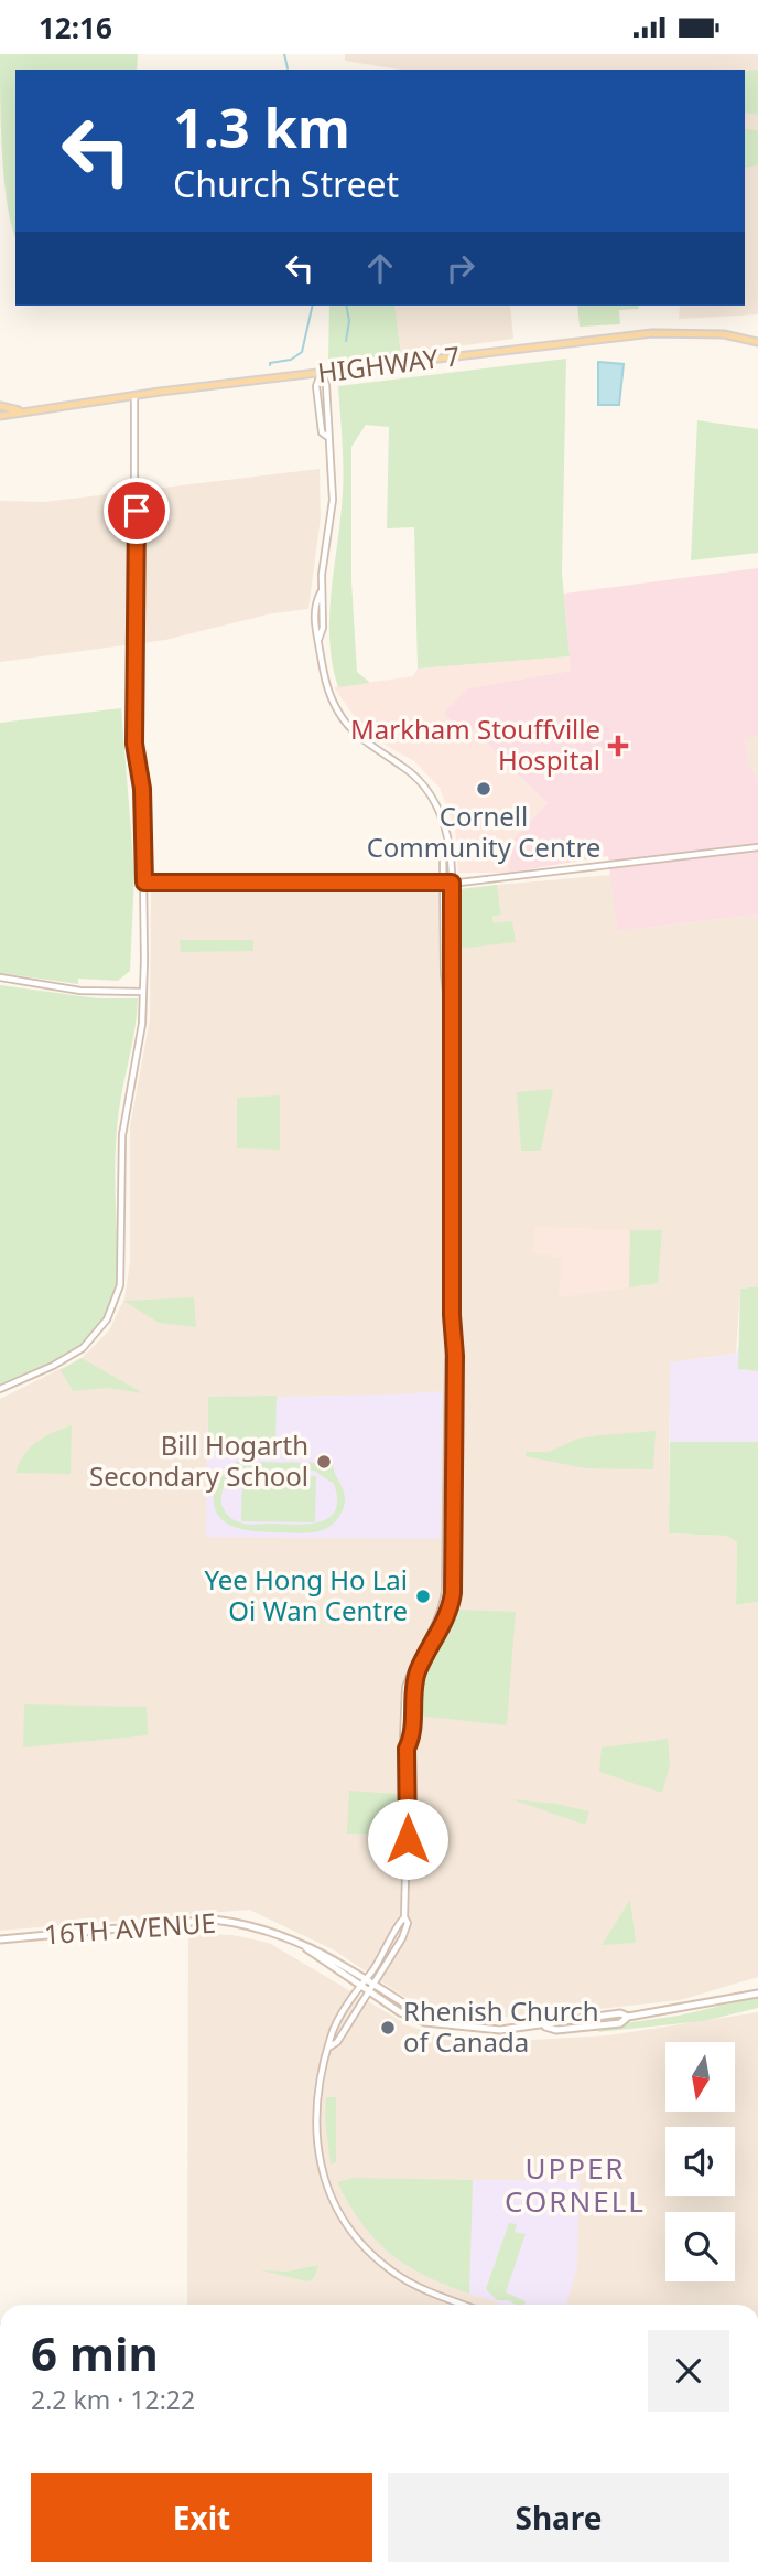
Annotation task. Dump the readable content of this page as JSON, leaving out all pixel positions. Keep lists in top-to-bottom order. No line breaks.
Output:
{"streets":{"main road":["HIGHWAY 7","16TH AVENUE"]},"districts":["UPPER CORNELL"],"places":{"health":["Markham Stouffville Hospital"],"other":["Cornell Community Centre","Bill Hogarth Secondary School","Yee Hong Ho Lai Oi Wan Centre","Rhenish Church of Canada"]},"north":"bottom","page":{"status":"12:16","turn":["1.3 km","Church Street"],"heading":["6 min","2.2 km · 12:22"],"buttons":["Exit","Share"]}}
